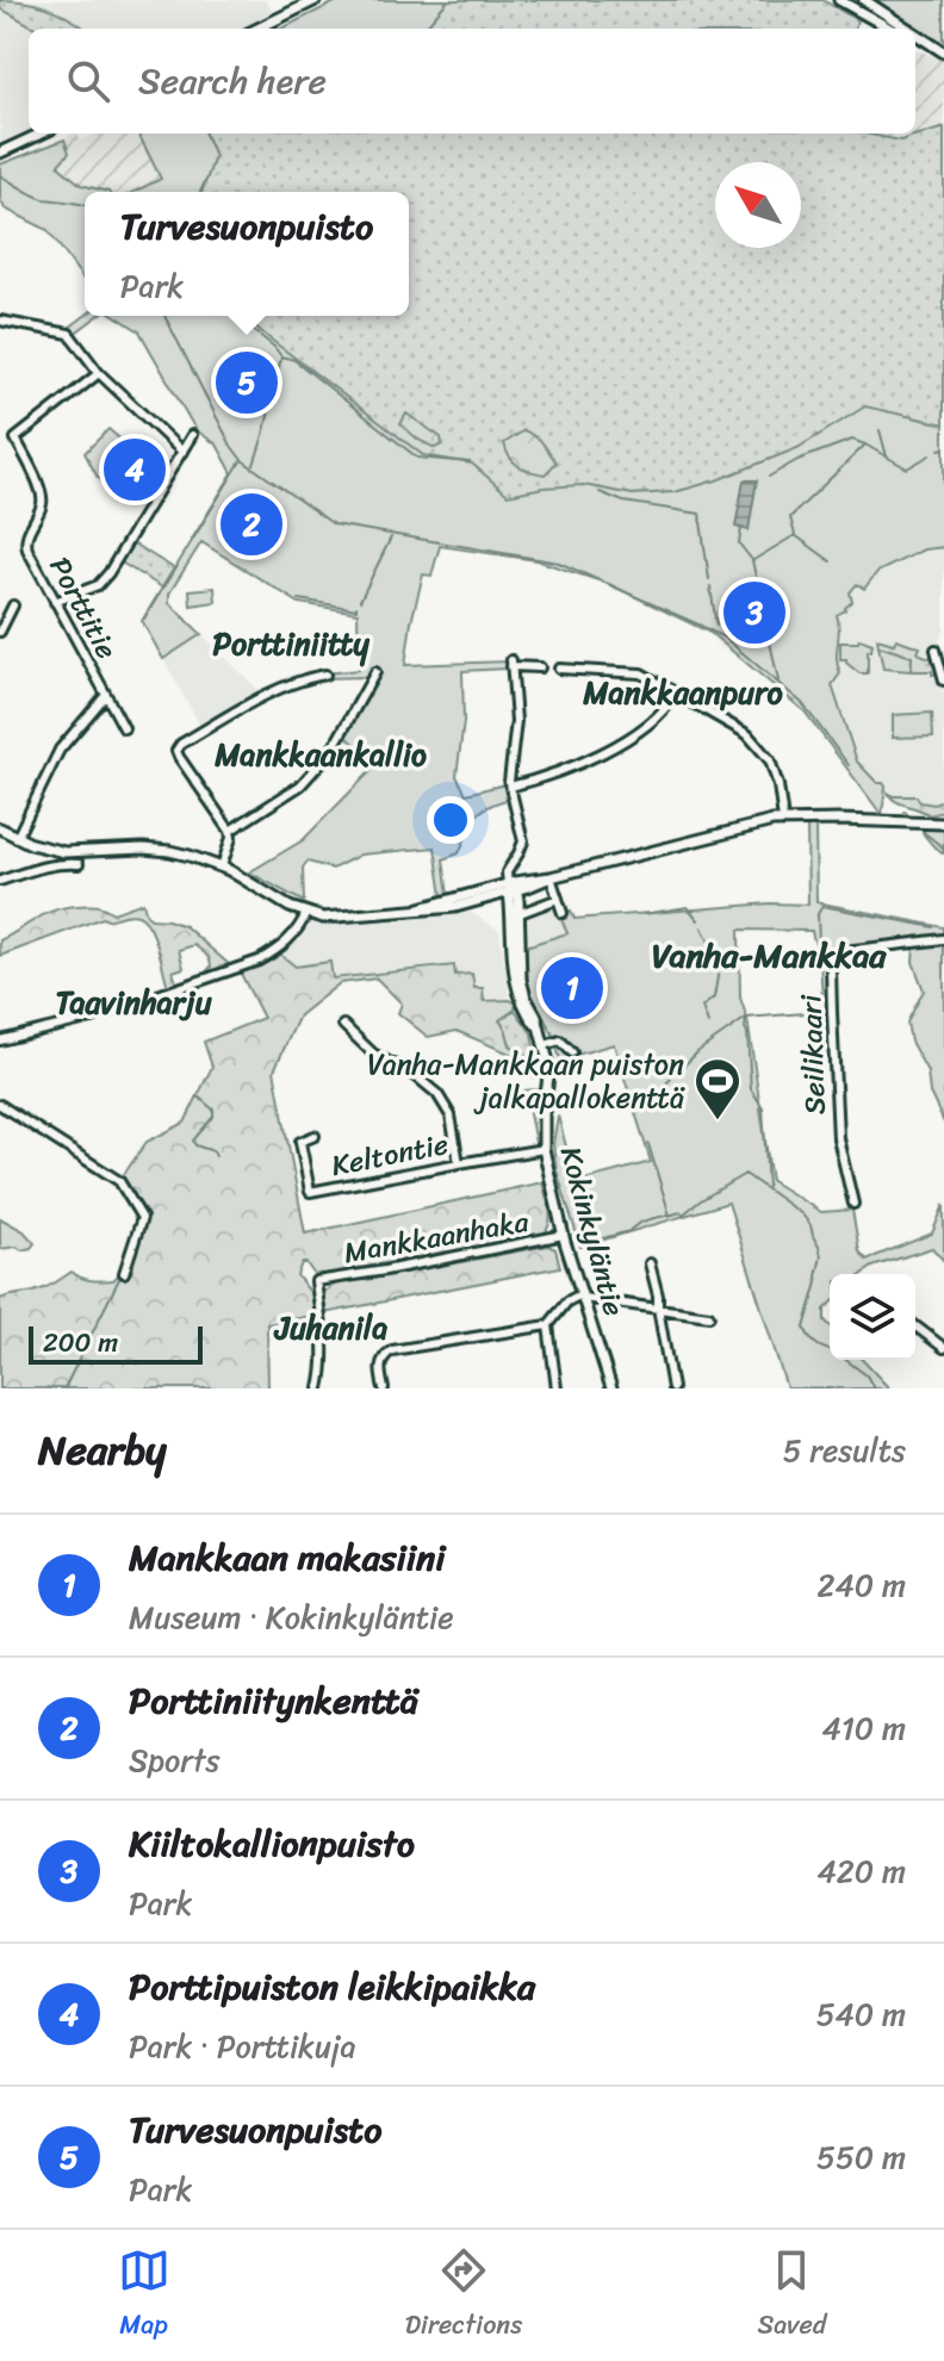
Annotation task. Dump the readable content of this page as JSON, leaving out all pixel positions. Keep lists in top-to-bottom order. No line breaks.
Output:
{"streets":{"main road":["Kokinkyläntie"],"street":["Porttitie","Seilikaari","Keltontie","Mankkaanhaka"]},"crossings":[["Keltontie","Kokinkyläntie"],["Kokinkyläntie","Mankkaanhaka"]],"districts":["Porttiniitty","Mankkaanpuro","Mankkaankallio","Vanha-Mankkaa","Taavinharju","Juhanila"],"places":{"sports":["Vanha-Mankkaan puiston jalkapallokenttä"]},"scale_bar":"200 m","north":"top left","page":{"search":"Search here","popup":["Turvesuonpuisto","Park"],"pins":["5","4","2","3","1"],"scale":"200 m","heading":["Nearby","5 results"],"list":[{"mark":"1","name":"Mankkaan makasiini","note":"Museum · Kokinkyläntie","value":"240 m"},{"mark":"2","name":"Porttiniitynkenttä","note":"Sports","value":"410 m"},{"mark":"3","name":"Kiiltokallionpuisto","note":"Park","value":"420 m"},{"mark":"4","name":"Porttipuiston leikkipaikka","note":"Park · Porttikuja","value":"540 m"},{"mark":"5","name":"Turvesuonpuisto","note":"Park","value":"550 m"}],"nav":["Map","Directions","Saved"]}}
